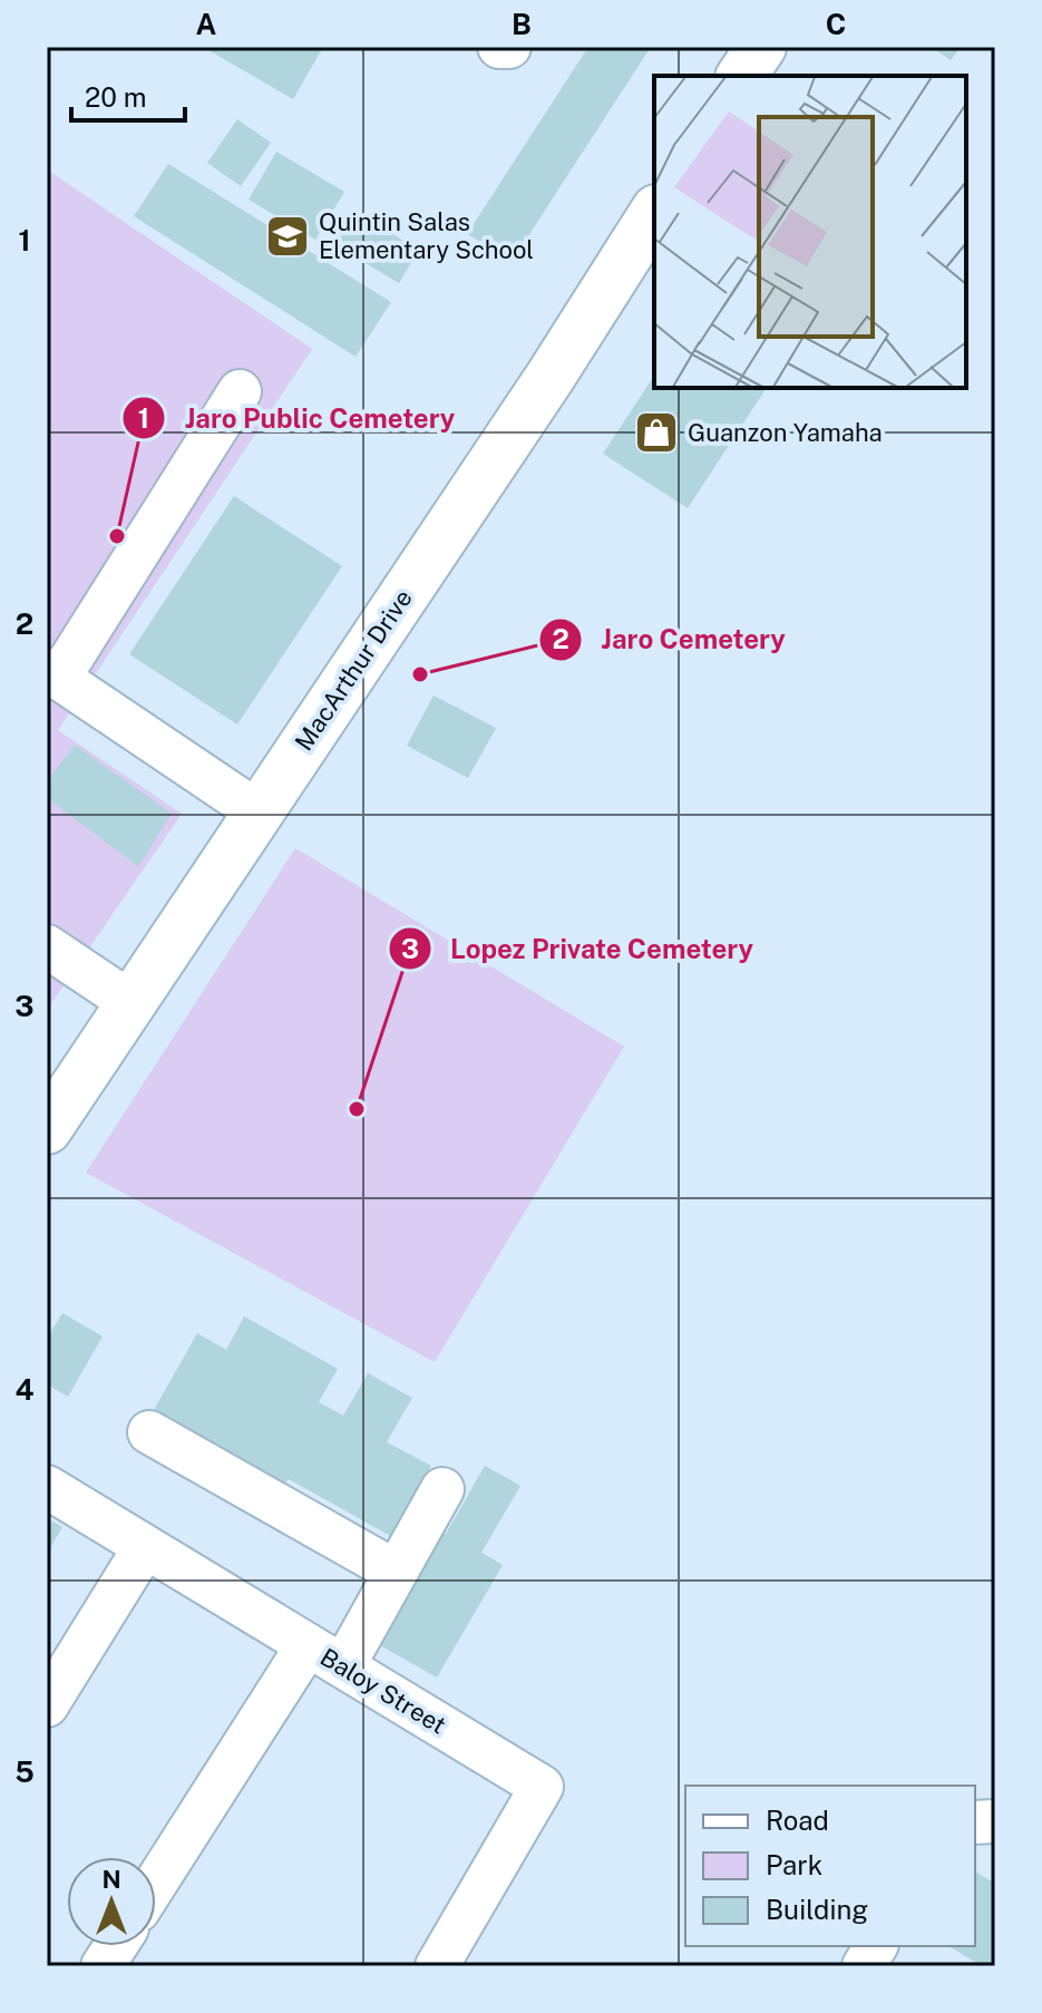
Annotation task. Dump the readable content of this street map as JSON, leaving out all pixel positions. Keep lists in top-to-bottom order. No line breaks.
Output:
{"streets":{"main road":["MacArthur Drive"],"street":["Baloy Street"]},"places":{"school or university":["Quintin Salas Elementary School"],"shop":["Guanzon Yamaha"],"other":["Jaro Public Cemetery","Jaro Cemetery","Lopez Private Cemetery"]},"legend":["Road","Park","Building"],"scale_bar":"20 m","north":"top","grid":{"columns":["A","B","C"],"rows":["1","2","3","4","5"]}}
